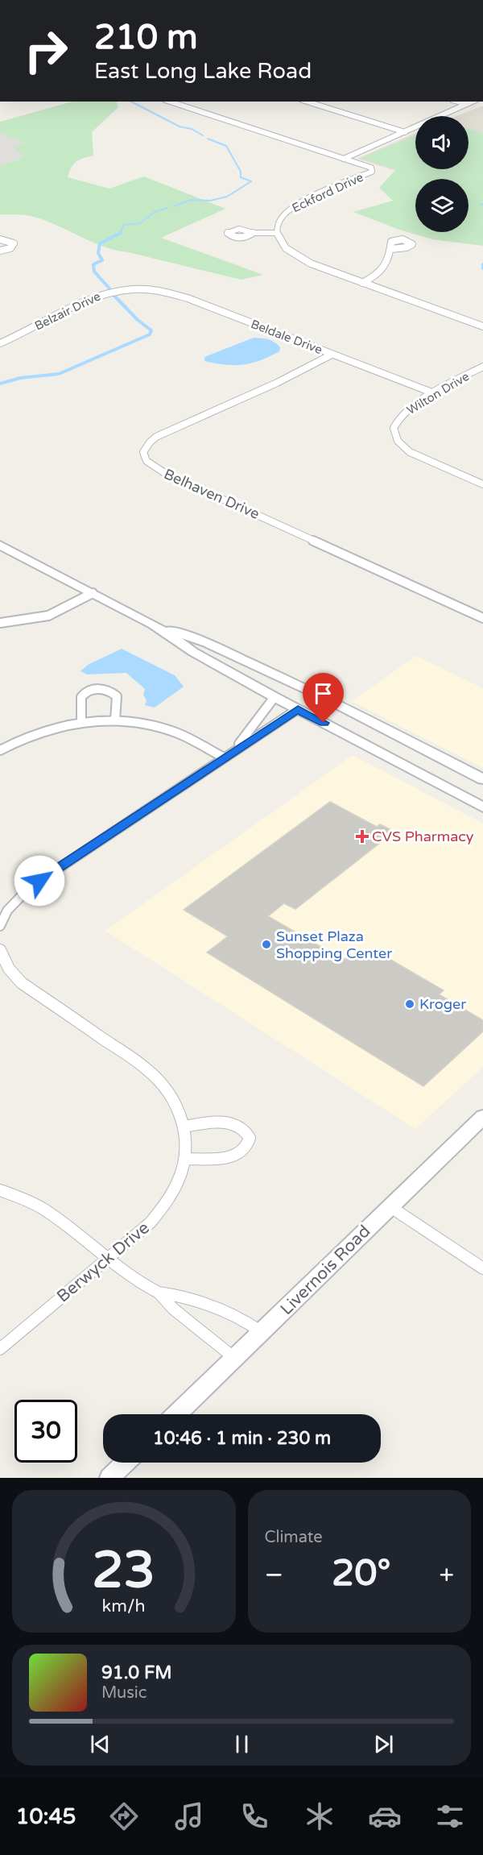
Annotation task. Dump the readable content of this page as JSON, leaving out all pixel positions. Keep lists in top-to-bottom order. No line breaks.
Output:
{"streets":{"main road":["Livernois Road"],"street":["Eckford Drive","Belzair Drive","Beldale Drive","Wilton Drive","Belhaven Drive","Berwyck Drive"]},"crossings":[["Belzair Drive","Beldale Drive"],["Beldale Drive","Wilton Drive"],["Beldale Drive","Belhaven Drive"]],"places":{"health":["CVS Pharmacy"],"other":["Sunset Plaza Shopping Center","Kroger"]},"page":{"turn":["210 m","East Long Lake Road"],"limit":"30","trip":"10:46 · 1 min · 230 m","tile":"Climate","heat":["−","20°","+"],"song":["91.0 FM","Music"],"tabs":"10:45","gauge":["23","km/h"]}}
